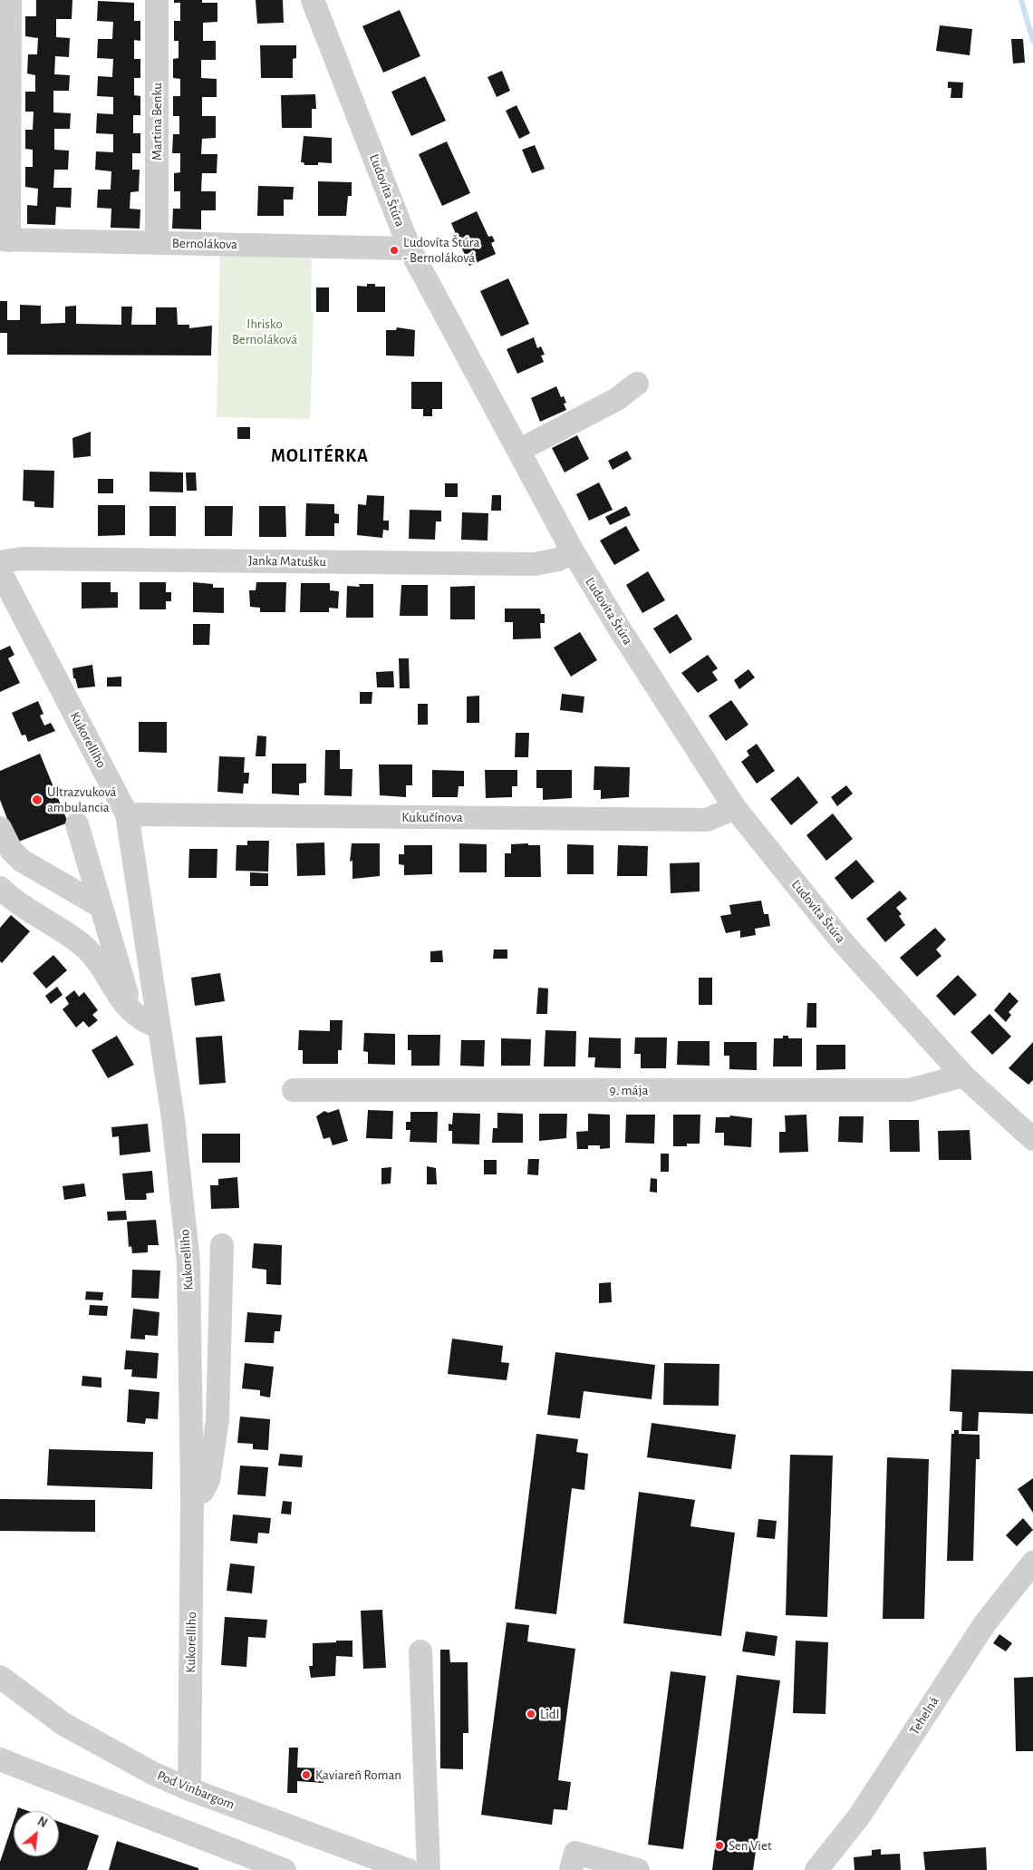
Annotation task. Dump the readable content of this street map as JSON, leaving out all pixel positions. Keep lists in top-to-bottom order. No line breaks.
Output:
{"streets":{"street":["Martina Benku","Ľudovíta Štúra","Bernolákova","Janka Matušku","Kukorelliho","Kukučínova","9. mája","Tehelná","Pod Vinbargom"]},"crossings":[["Martina Benku","Bernolákova"],["Ľudovíta Štúra","Bernolákova"],["Ľudovíta Štúra","Janka Matušku"],["Ľudovíta Štúra","Kukučínova"],["Ľudovíta Štúra","9. mája"],["Kukorelliho","Kukučínova"],["Kukorelliho","Pod Vinbargom"]],"districts":["MOLITÉRKA"],"parks":["Ihrisko Bernoláková"],"places":["Ľudovíta Štúra - Bernoláková","Ultrazvuková ambulancia","Lidl","Kaviareň Roman","Sen Viet"],"north":"top right"}
